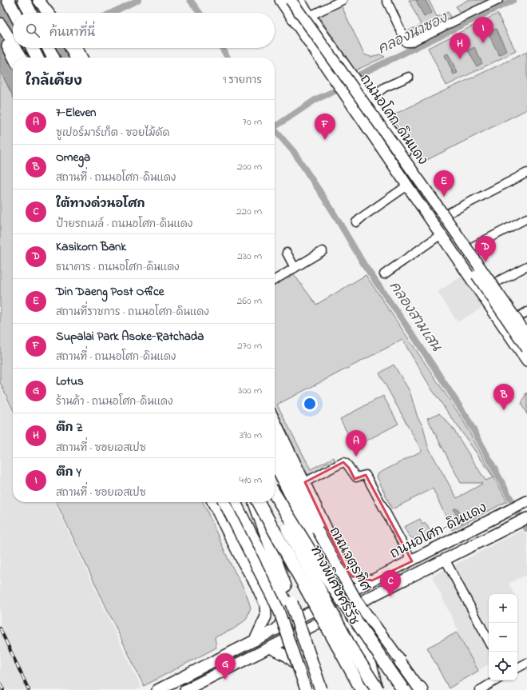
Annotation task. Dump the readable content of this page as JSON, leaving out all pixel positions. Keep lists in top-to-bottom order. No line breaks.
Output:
{"streets":{"highway":["ทางพิเศษศรีรัช"],"main road":["ถนนอโศก-ดินแดง","ถนนจตุรทิศ"]},"water":["คลองนาซอง","คลองสามเสน"],"page":{"search":"ค้นหาที่นี่","pins":["I","H","F","E","D","B","A","C","G"],"heading":["ใกล้เคียง","9 รายการ"],"list":[{"mark":"A","name":"7-Eleven","note":"ซูเปอร์มาร์เก็ต · ซอยไม้ดัด","value":"70 m"},{"mark":"B","name":"Omega","note":"สถานที่ · ถนนอโศก-ดินแดง","value":"200 m"},{"mark":"C","name":"ใต้ทางด่วนอโศก","note":"ป้ายรถเมล์ · ถนนอโศก-ดินแดง","value":"220 m"},{"mark":"D","name":"Kasikorn Bank","note":"ธนาคาร · ถนนอโศก-ดินแดง","value":"230 m"},{"mark":"E","name":"Din Daeng Post Office","note":"สถานที่ราชการ · ถนนอโศก-ดินแดง","value":"260 m"},{"mark":"F","name":"Supalai Park Asoke-Ratchada","note":"สถานที่ · ถนนอโศก-ดินแดง","value":"270 m"},{"mark":"G","name":"Lotus","note":"ร้านค้า · ถนนอโศก-ดินแดง","value":"300 m"},{"mark":"H","name":"ตึก Z","note":"สถานที่ · ซอยเอสเปซ","value":"390 m"},{"mark":"I","name":"ตึก Y","note":"สถานที่ · ซอยเอสเปซ","value":"410 m"}],"map_buttons":["+","−"]}}
